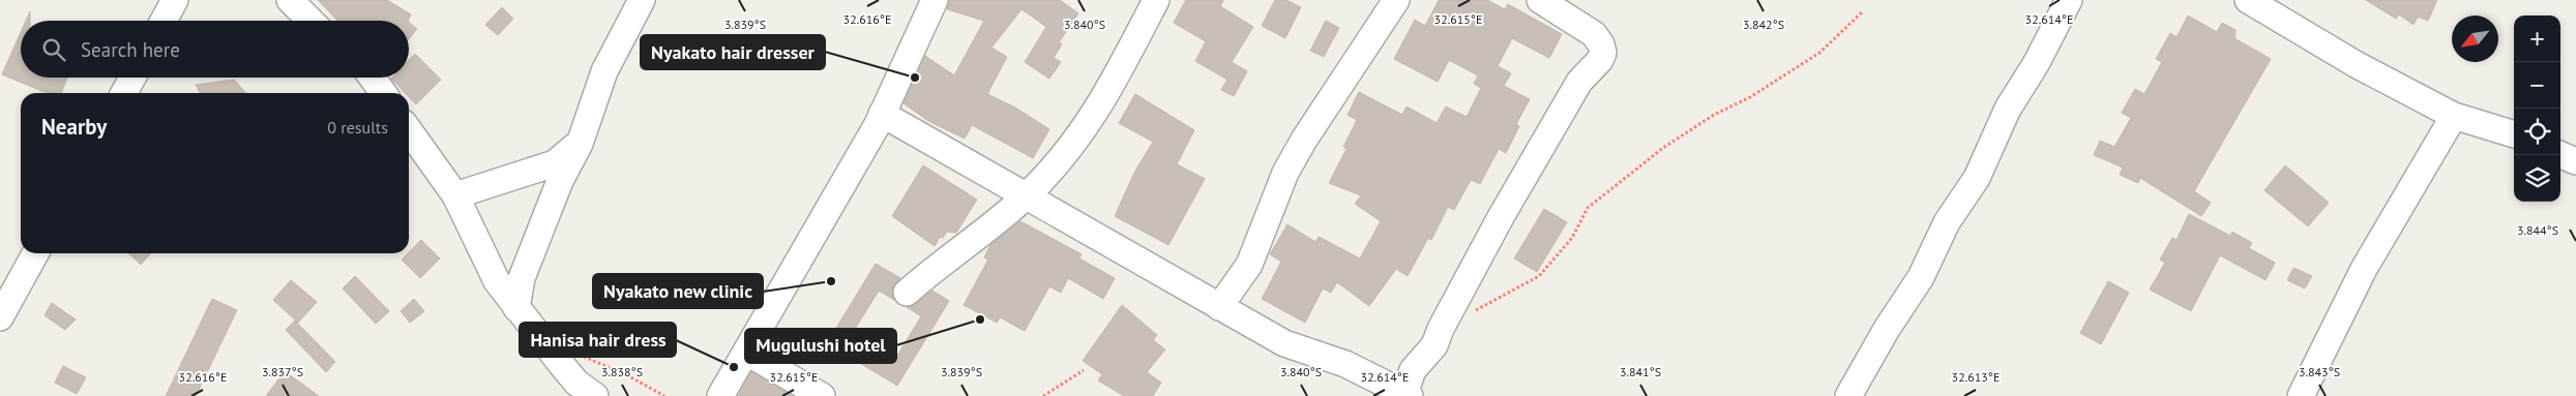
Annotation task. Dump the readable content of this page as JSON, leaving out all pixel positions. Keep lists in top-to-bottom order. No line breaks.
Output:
{"places":["Nyakato hair dresser","Nyakato new clinic","Mugulushi hotel","Hanisa hair dress"],"north":"bottom left","page":{"map_buttons":["+","−"],"search":"Search here","heading":["Nearby","0 results"]},"coordinates":["32.616°E","32.615°E","32.614°E","3.839°S","3.840°S","3.842°S","3.844°S","3.837°S","3.838°S","3.841°S","3.843°S","32.613°E"]}
